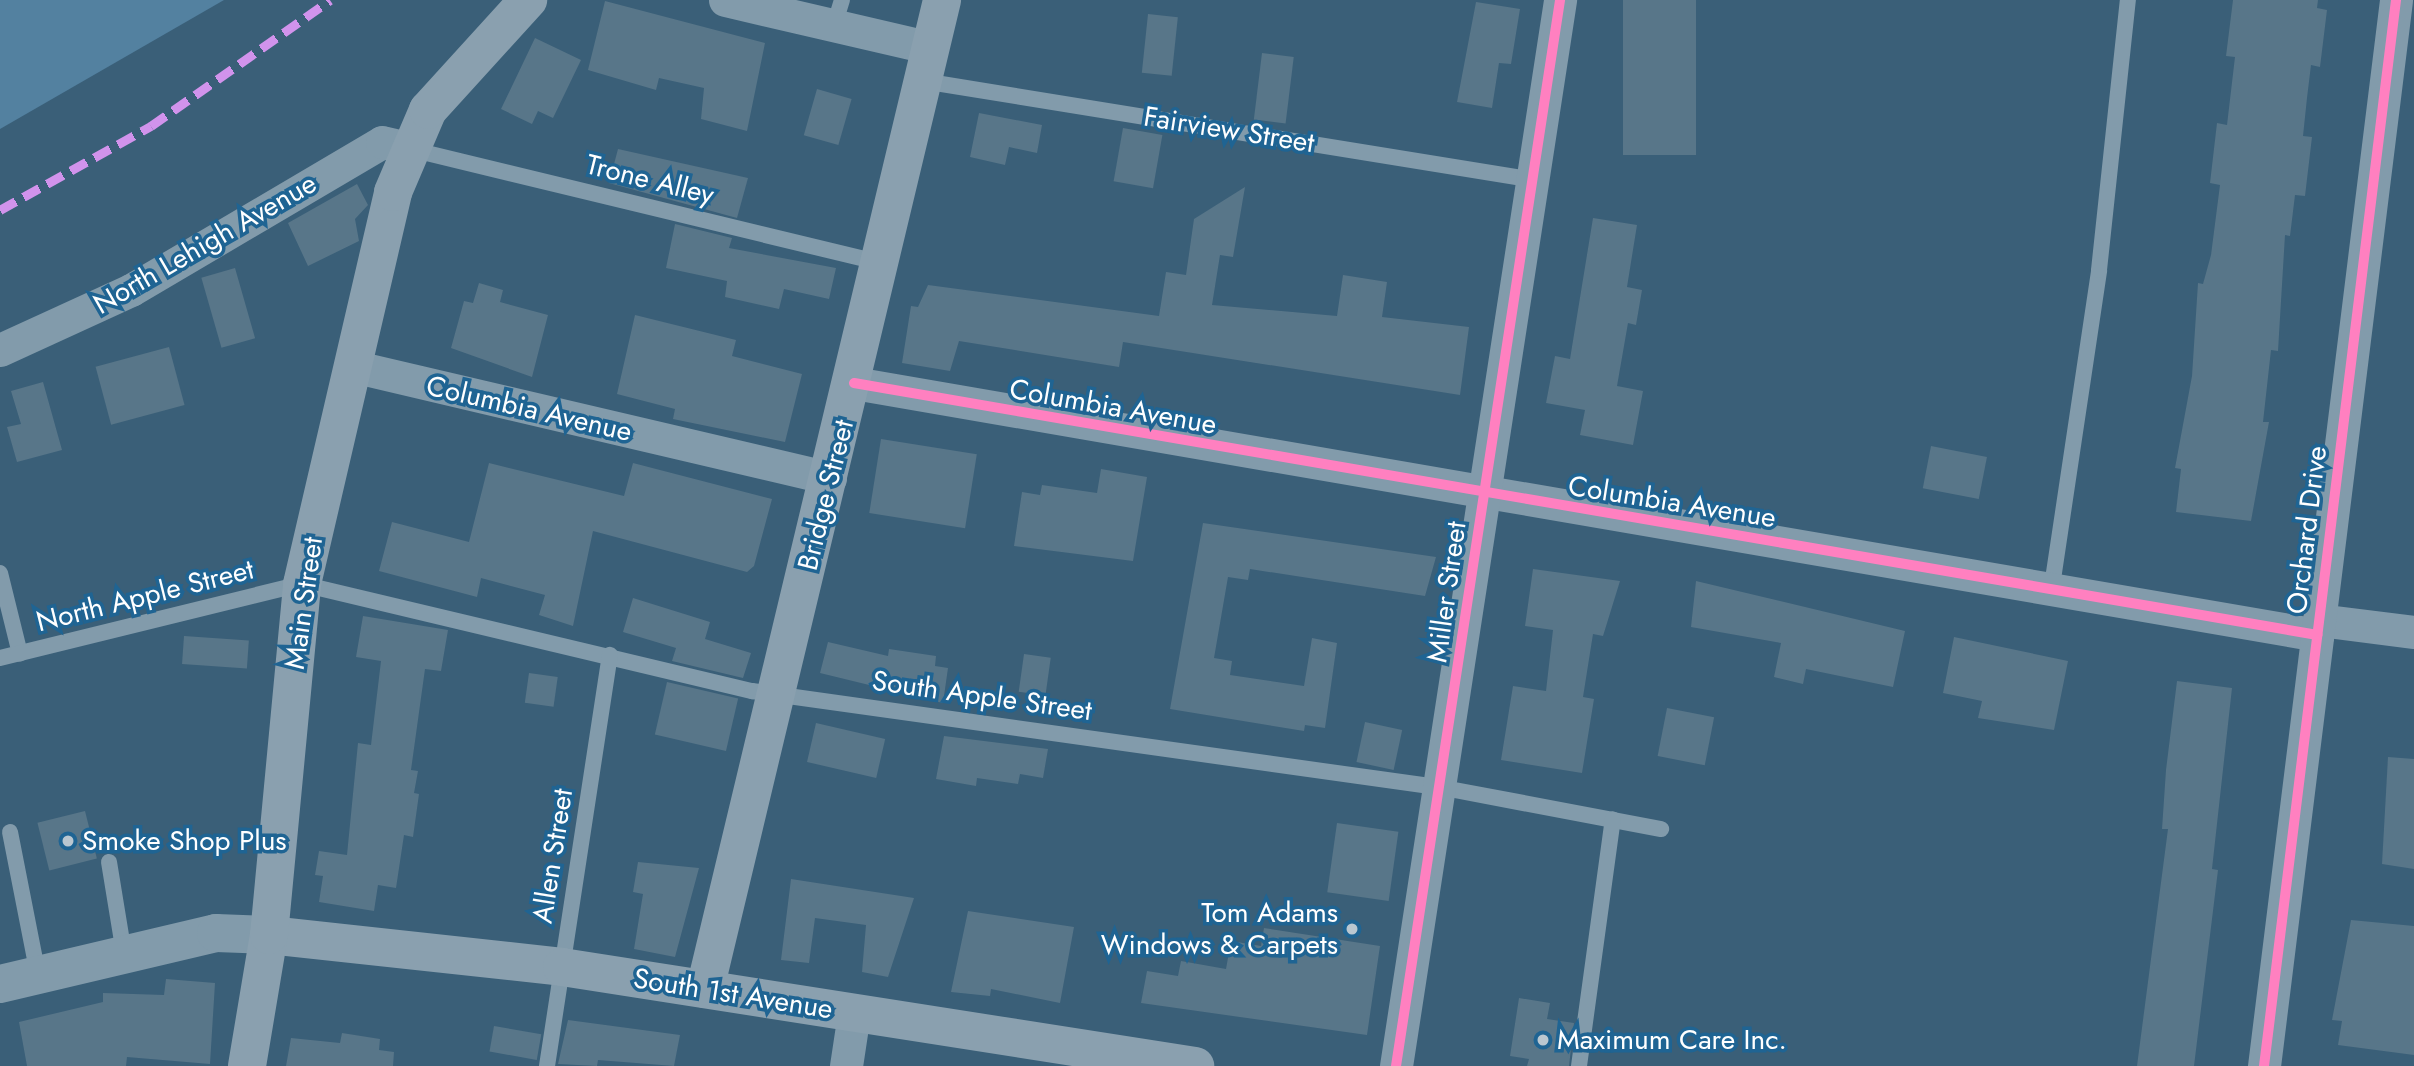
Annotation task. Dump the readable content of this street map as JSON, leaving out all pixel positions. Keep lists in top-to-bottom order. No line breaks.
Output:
{"streets":{"main road":["Bridge Street","Main Street","South 1st Avenue"],"street":["Fairview Street","North Lehigh Avenue","Columbia Avenue","Orchard Drive","Miller Street"],"lane":["Trone Alley","North Apple Street","South Apple Street","Allen Street"]},"crossings":[["Fairview Street","Bridge Street"],["Fairview Street","Miller Street"],["Trone Alley","North Lehigh Avenue"],["Trone Alley","Bridge Street"],["Trone Alley","Main Street"],["North Lehigh Avenue","Main Street"],["Columbia Avenue","Bridge Street"],["Columbia Avenue","Orchard Drive"],["Columbia Avenue","Miller Street"],["Columbia Avenue","Main Street"],["Bridge Street","South Apple Street"],["Bridge Street","South 1st Avenue"],["Miller Street","South Apple Street"],["North Apple Street","Main Street"],["North Apple Street","South Apple Street"],["Main Street","South Apple Street"],["Main Street","South 1st Avenue"],["South Apple Street","Allen Street"],["Allen Street","South 1st Avenue"]],"places":["Smoke Shop Plus","Tom Adams Windows & Carpets","Maximum Care Inc."]}
